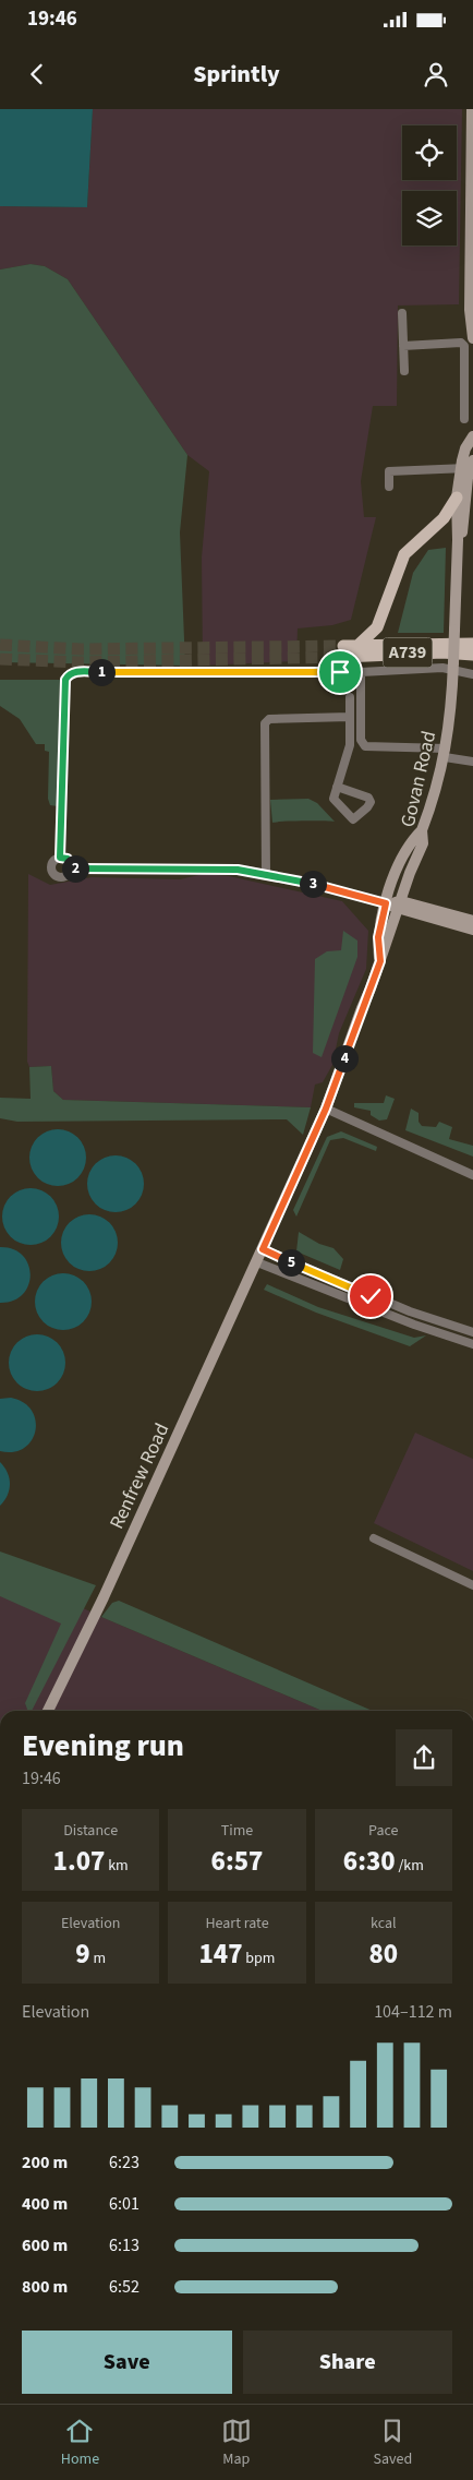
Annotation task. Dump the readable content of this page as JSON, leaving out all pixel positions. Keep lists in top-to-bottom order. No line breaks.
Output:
{"streets":{"main road":["A739"],"street":["Govan Road","Renfrew Road"]},"crossings":[["Govan Road","Renfrew Road"]],"page":{"status":"19:46","header":"Sprintly","pins":["1","2","3","4","5"],"heading":["Evening run","19:46"],"stats":[["Distance","1.07 km"],["Time","6:57"],["Pace","6:30 /km"],["Elevation","9 m"],["Heart rate","147 bpm"],["kcal","80"]],"chart":["Elevation","104–112 m"],"list":[{"name":"200 m","note":"6:23"},{"name":"400 m","note":"6:01"},{"name":"600 m","note":"6:13"},{"name":"800 m","note":"6:52"}],"buttons":["Save","Share"],"tabs":["Home","Map","Saved"]}}
